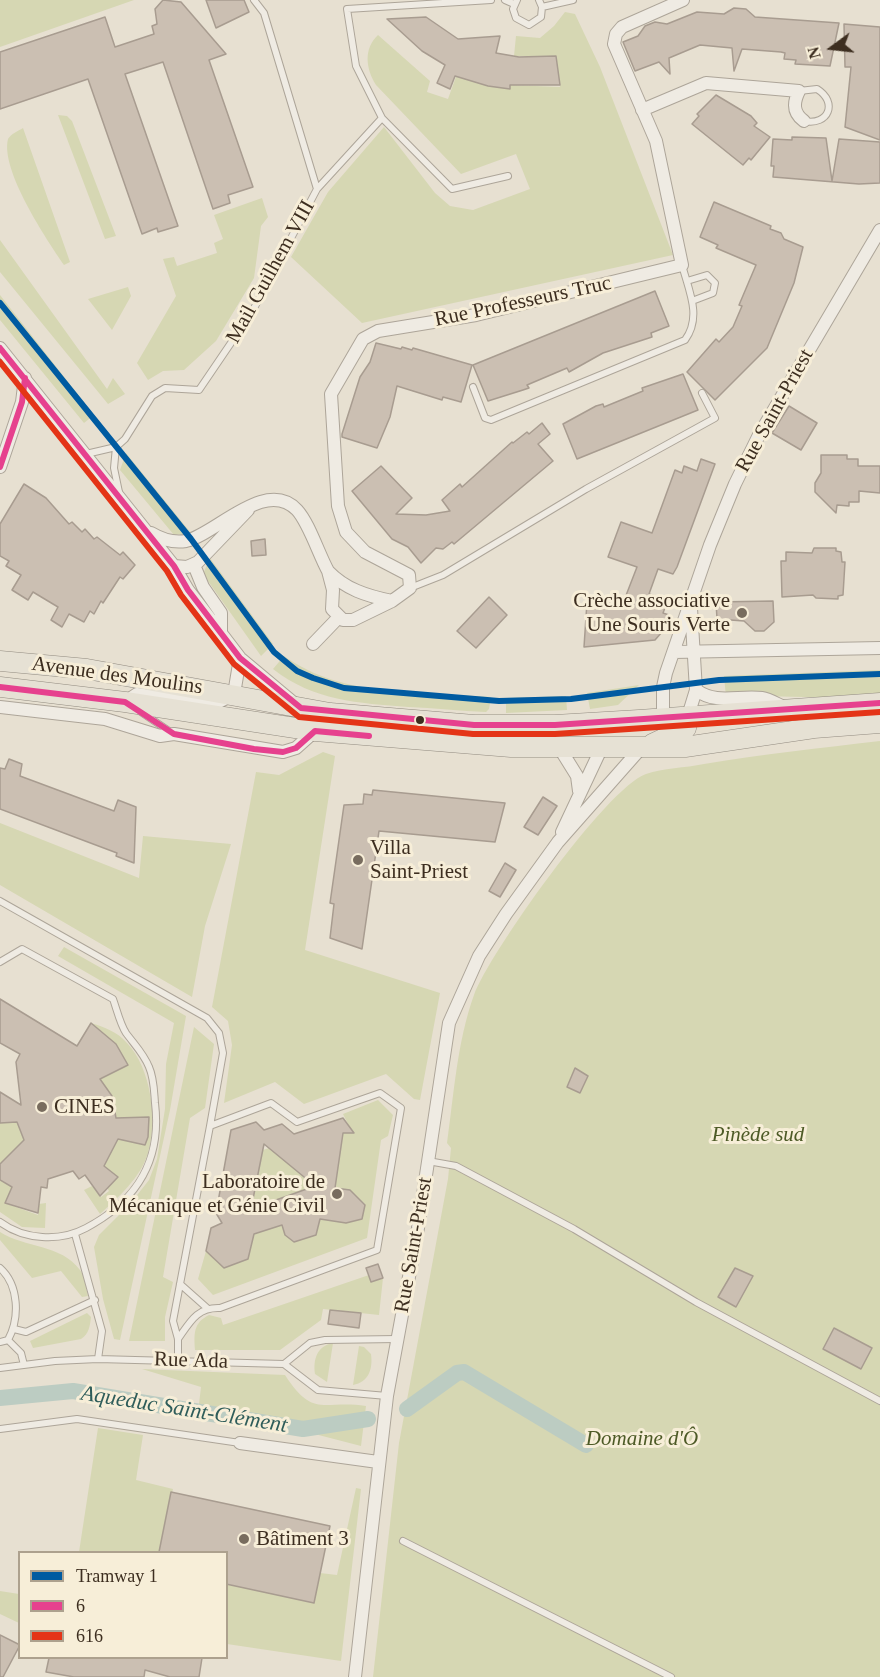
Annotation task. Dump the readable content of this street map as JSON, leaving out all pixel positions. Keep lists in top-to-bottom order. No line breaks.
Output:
{"streets":{"main road":["Avenue des Moulins"],"street":["Rue Professeurs Truc","Rue Saint-Priest"],"lane":["Mail Guilhem VIII","Rue Ada"]},"crossings":[["Rue Saint-Priest","Avenue des Moulins"]],"water":["Aqueduc Saint-Clément"],"parks":["Pinède sud","Domaine d'Ô"],"places":["Crèche associative Une Souris Verte","Villa Saint-Priest","CINES","Laboratoire de Mécanique et Génie Civil","Bâtiment 3"],"lines":["tram line 1","transit line 6","transit line 616"],"legend":["Tramway 1","6","616"],"north":"left"}
